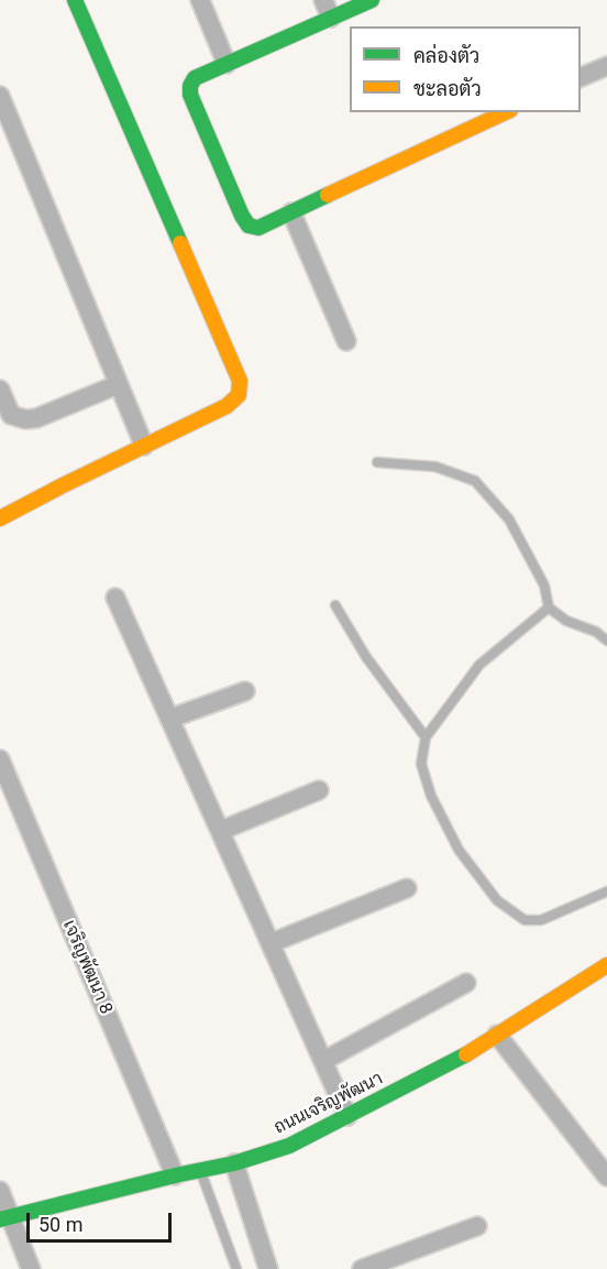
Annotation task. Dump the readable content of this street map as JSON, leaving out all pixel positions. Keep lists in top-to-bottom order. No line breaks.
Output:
{"streets":{"street":["เจริญพัฒนา 8","ถนนเจริญพัฒนา"]},"crossings":[["เจริญพัฒนา 8","ถนนเจริญพัฒนา"]],"legend":["คล่องตัว","ชะลอตัว"],"scale_bar":"50 m"}
